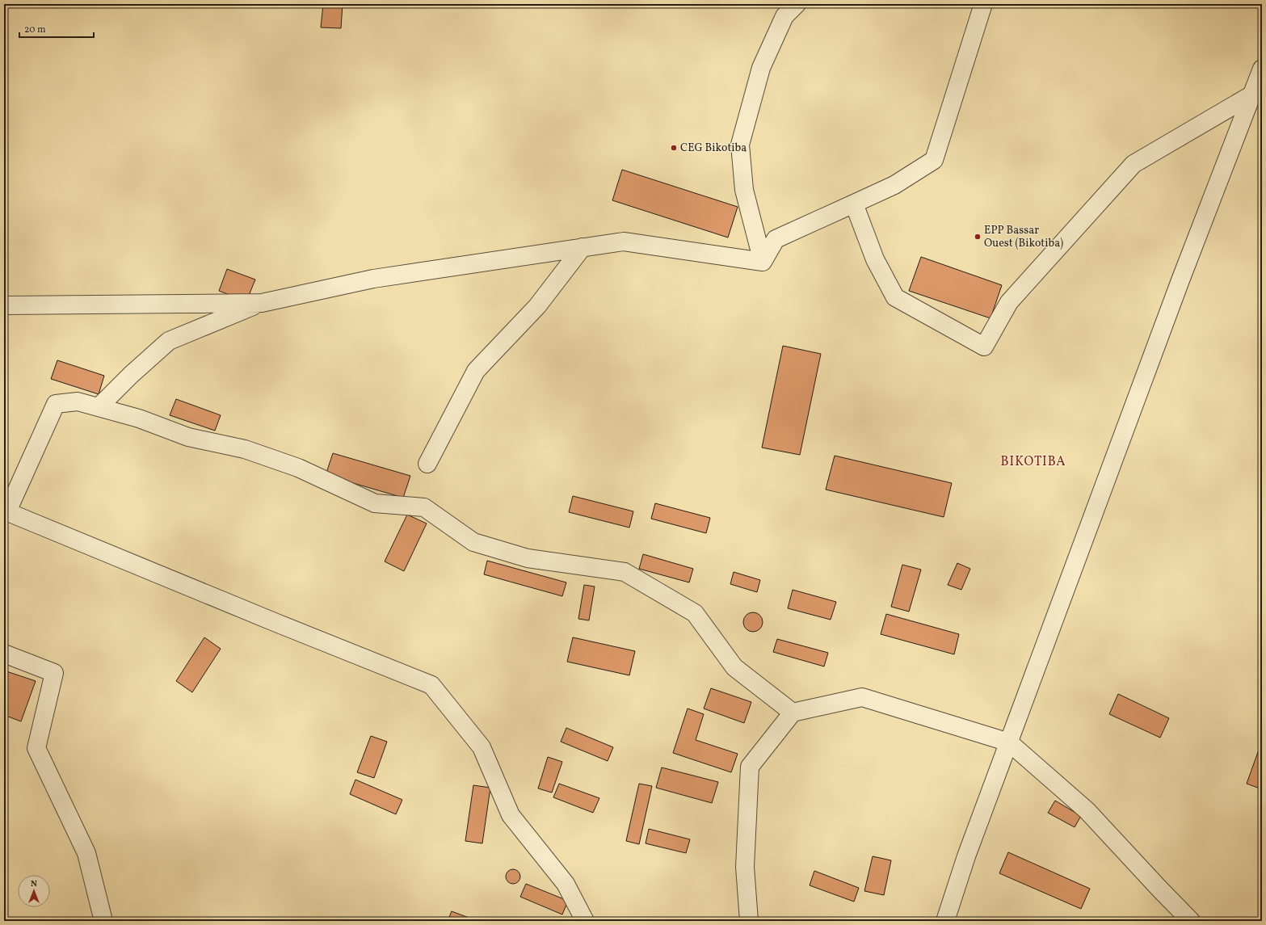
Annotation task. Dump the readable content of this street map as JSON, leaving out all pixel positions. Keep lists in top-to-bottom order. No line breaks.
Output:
{"districts":["BIKOTIBA"],"places":["CEG Bikotiba","EPP Bassar Ouest (Bikotiba)"],"scale_bar":"20 m","north":"top"}
